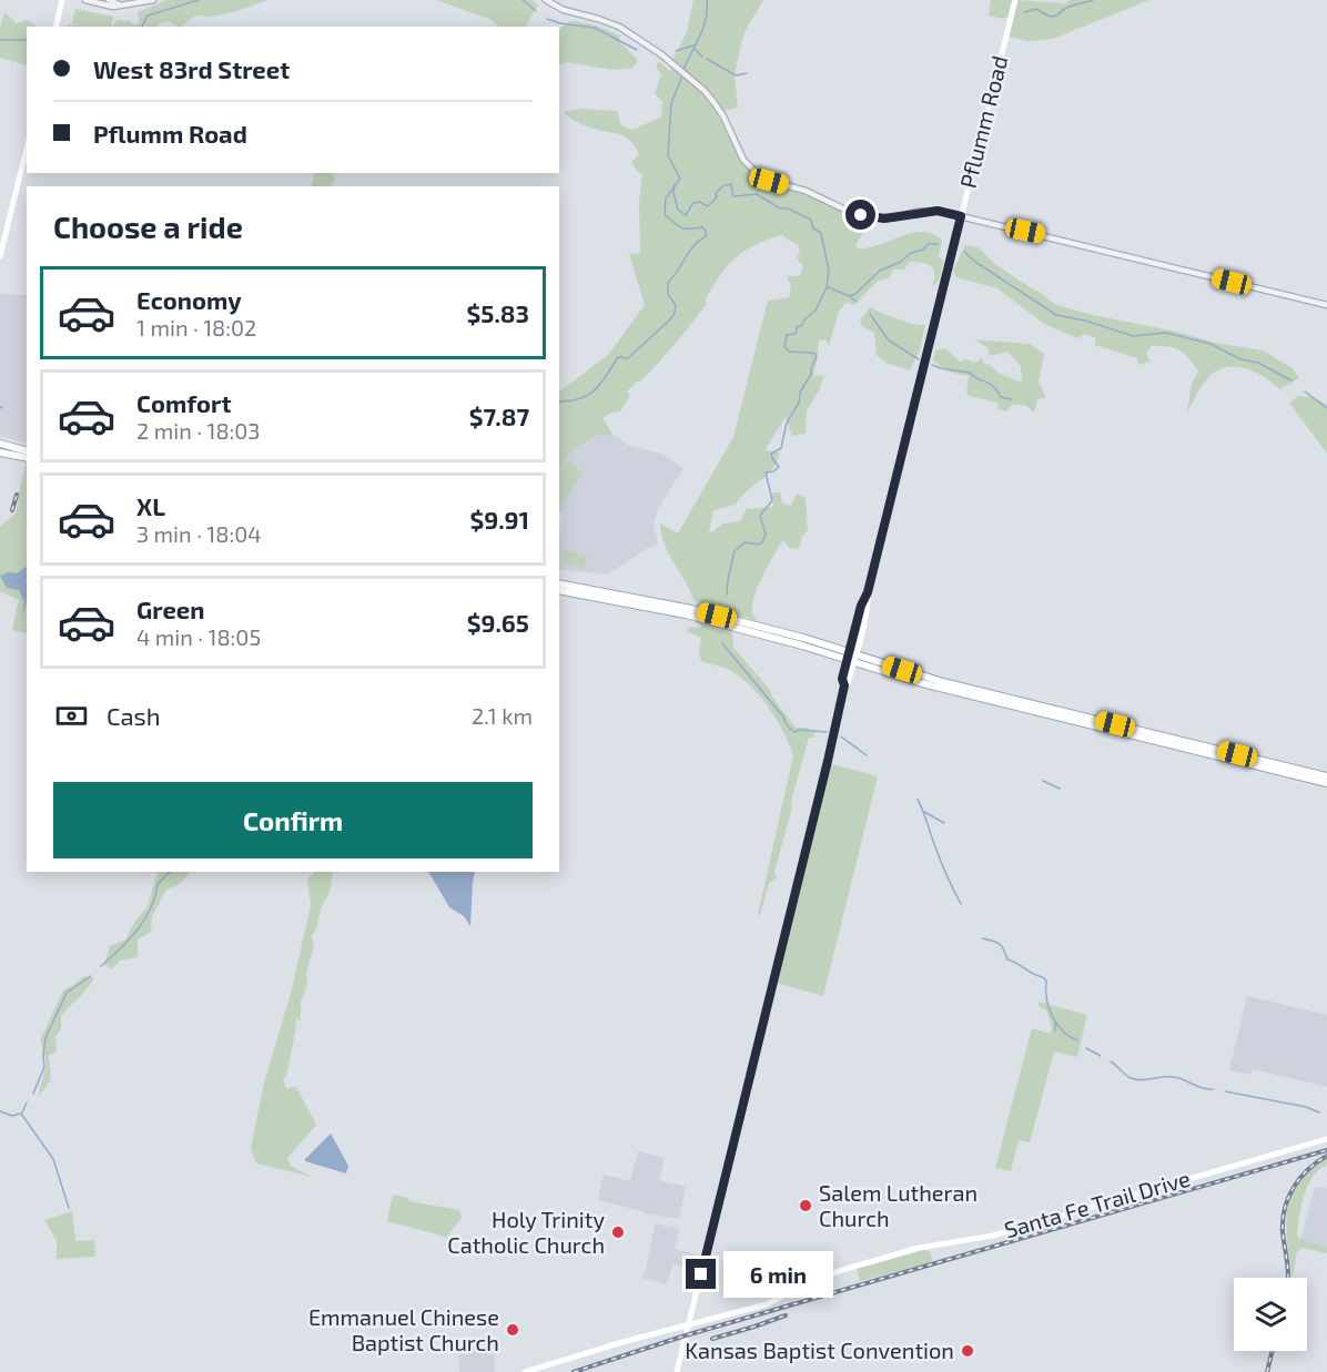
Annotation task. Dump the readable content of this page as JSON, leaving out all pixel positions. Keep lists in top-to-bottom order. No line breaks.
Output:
{"streets":{"main road":["Pflumm Road","Santa Fe Trail Drive"]},"crossings":[["Pflumm Road","Santa Fe Trail Drive"]],"places":["Salem Lutheran Church","Holy Trinity Catholic Church","Emmanuel Chinese Baptist Church","Kansas Baptist Convention"],"page":{"banner":["West 83rd Street","Pflumm Road"],"heading":"Choose a ride","list":[{"name":"Economy","note":"1 min · 18:02","value":"$5.83"},{"name":"Comfort","note":"2 min · 18:03","value":"$7.87"},{"name":"XL","note":"3 min · 18:04","value":"$9.91"},{"name":"Green","note":"4 min · 18:05","value":"$9.65"}],"pay":["Cash","2.1 km"],"buttons":"Confirm","bubble":"6 min"}}
